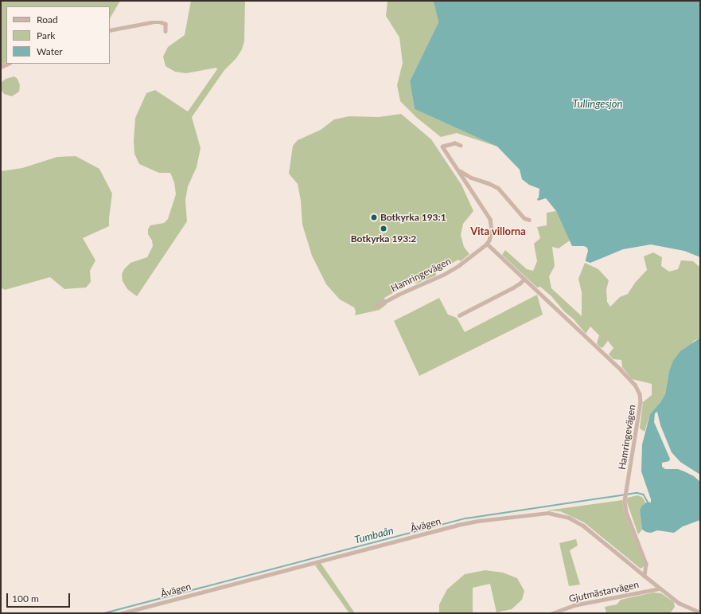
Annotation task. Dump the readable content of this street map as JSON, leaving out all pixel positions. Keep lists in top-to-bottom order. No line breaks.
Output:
{"streets":{"street":["Hamringevägen","Åvägen","Gjutmästarvägen"]},"crossings":[["Hamringevägen","Åvägen"]],"districts":["Vita villorna"],"water":["Tullingesjön","Tumbaån"],"places":["Botkyrka 193:1","Botkyrka 193:2"],"legend":["Road","Park","Water"],"scale_bar":"100 m"}
